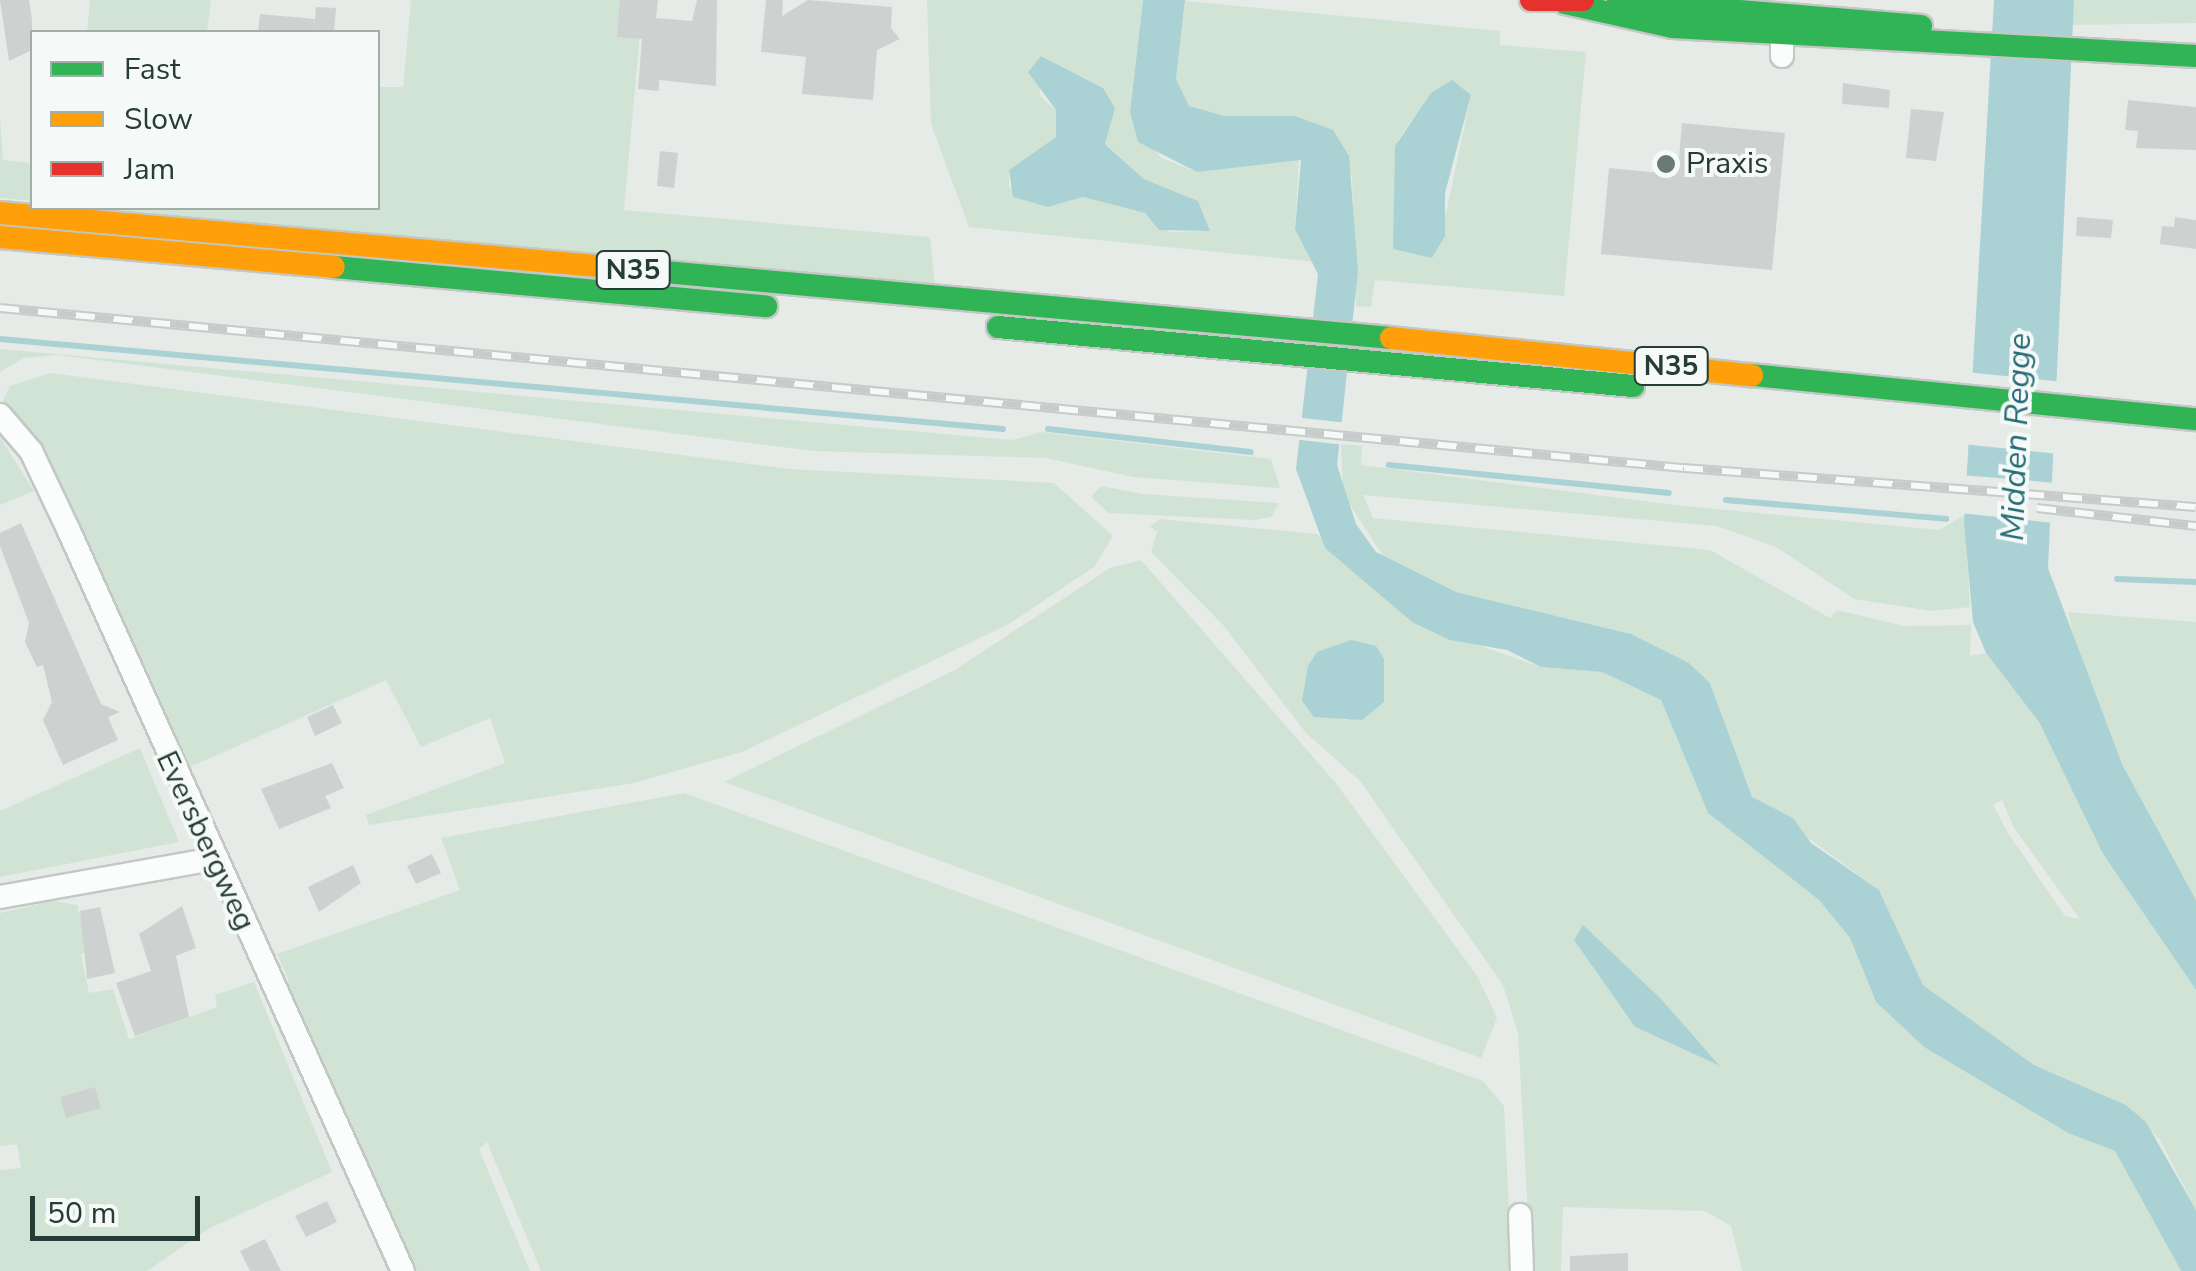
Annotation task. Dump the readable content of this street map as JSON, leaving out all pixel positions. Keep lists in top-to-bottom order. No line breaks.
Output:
{"streets":{"main road":["N35"],"street":["Eversbergweg"]},"water":["Midden Regge"],"places":["Praxis"],"legend":["Fast","Slow","Jam"],"scale_bar":"50 m"}
